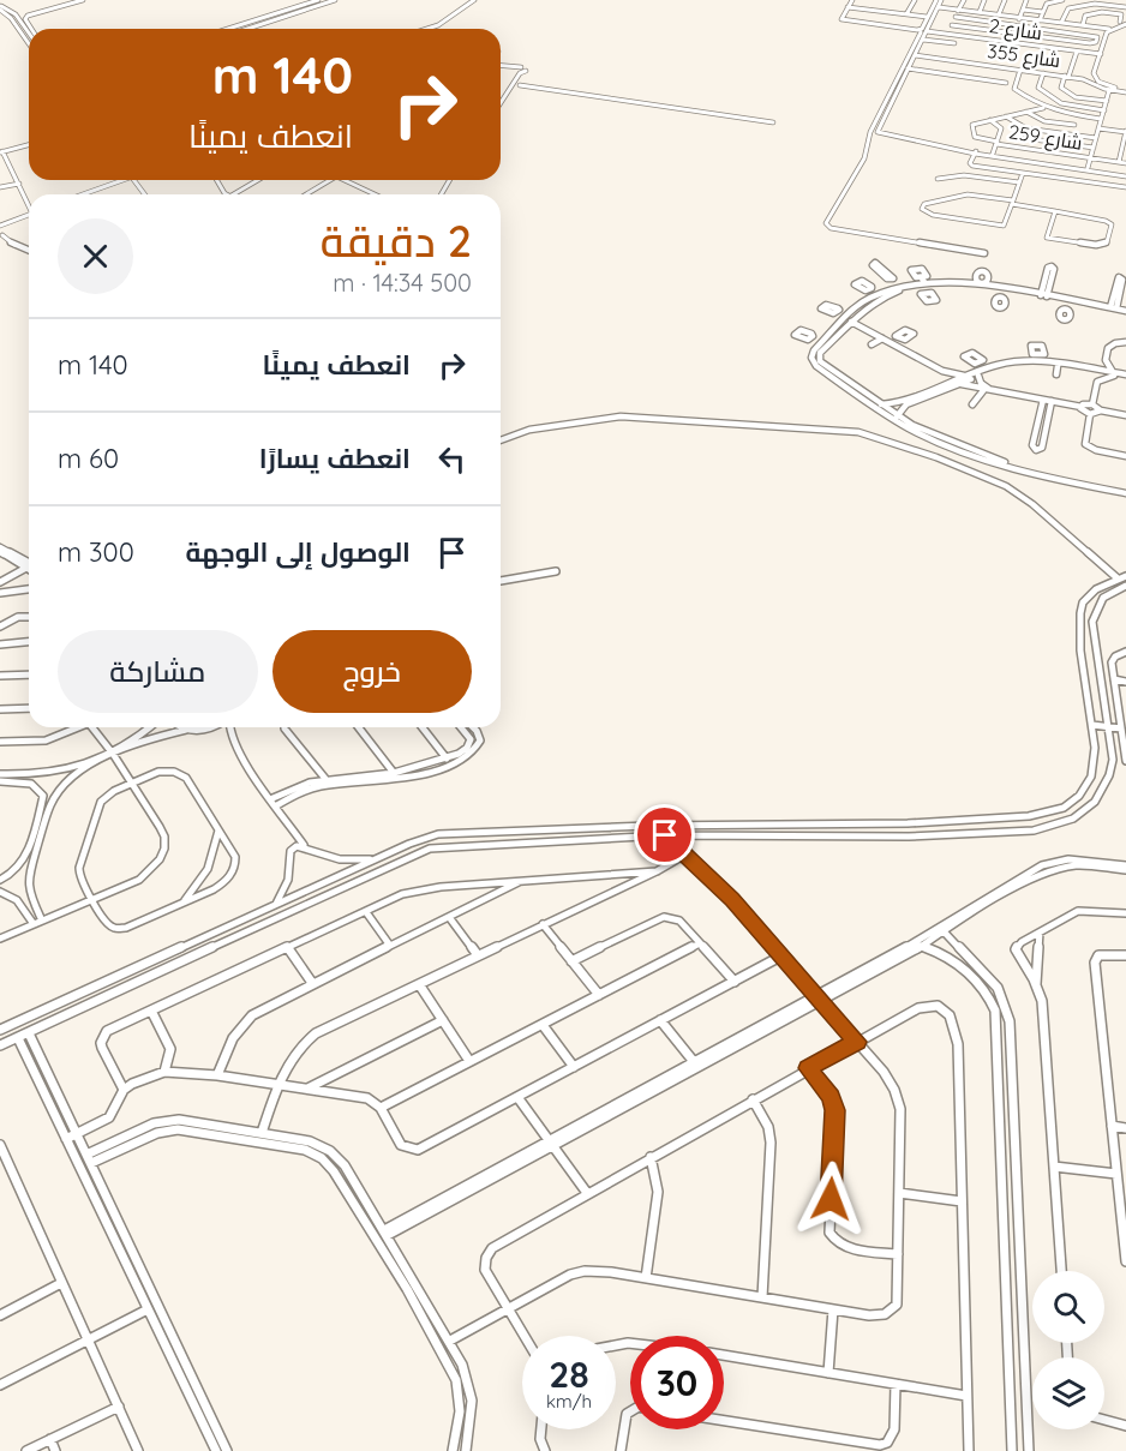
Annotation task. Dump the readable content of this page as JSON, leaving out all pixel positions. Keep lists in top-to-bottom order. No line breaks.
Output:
{"streets":{"street":["شارع 2","شارع 355","شارع 259"]},"page":{"turn":["140 m","انعطف يمينًا"],"heading":["2 دقيقة","500 m · 14:34"],"list":[{"name":"انعطف يمينًا","value":"140 m"},{"name":"انعطف يسارًا","value":"60 m"},{"name":"الوصول إلى الوجهة","value":"300 m"}],"buttons":["خروج","مشاركة"],"speed":"28 km/h","limit":"30"}}
